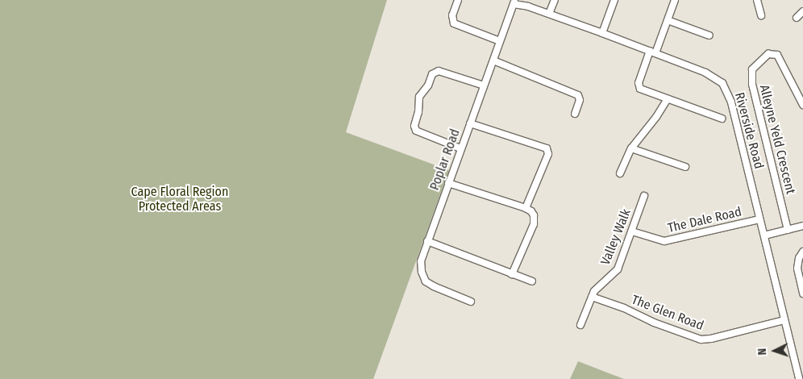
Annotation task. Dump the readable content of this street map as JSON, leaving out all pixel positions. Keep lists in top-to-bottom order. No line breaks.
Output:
{"streets":{"street":["Riverside Road","Alleyne Yeld Crescent","Poplar Road","The Dale Road","Valley Walk","The Glen Road"]},"crossings":[["Riverside Road","Poplar Road"],["Riverside Road","The Dale Road"],["Riverside Road","The Glen Road"],["The Dale Road","Valley Walk"],["Valley Walk","The Glen Road"]],"parks":["Cape Floral Region Protected Areas"],"north":"left"}
